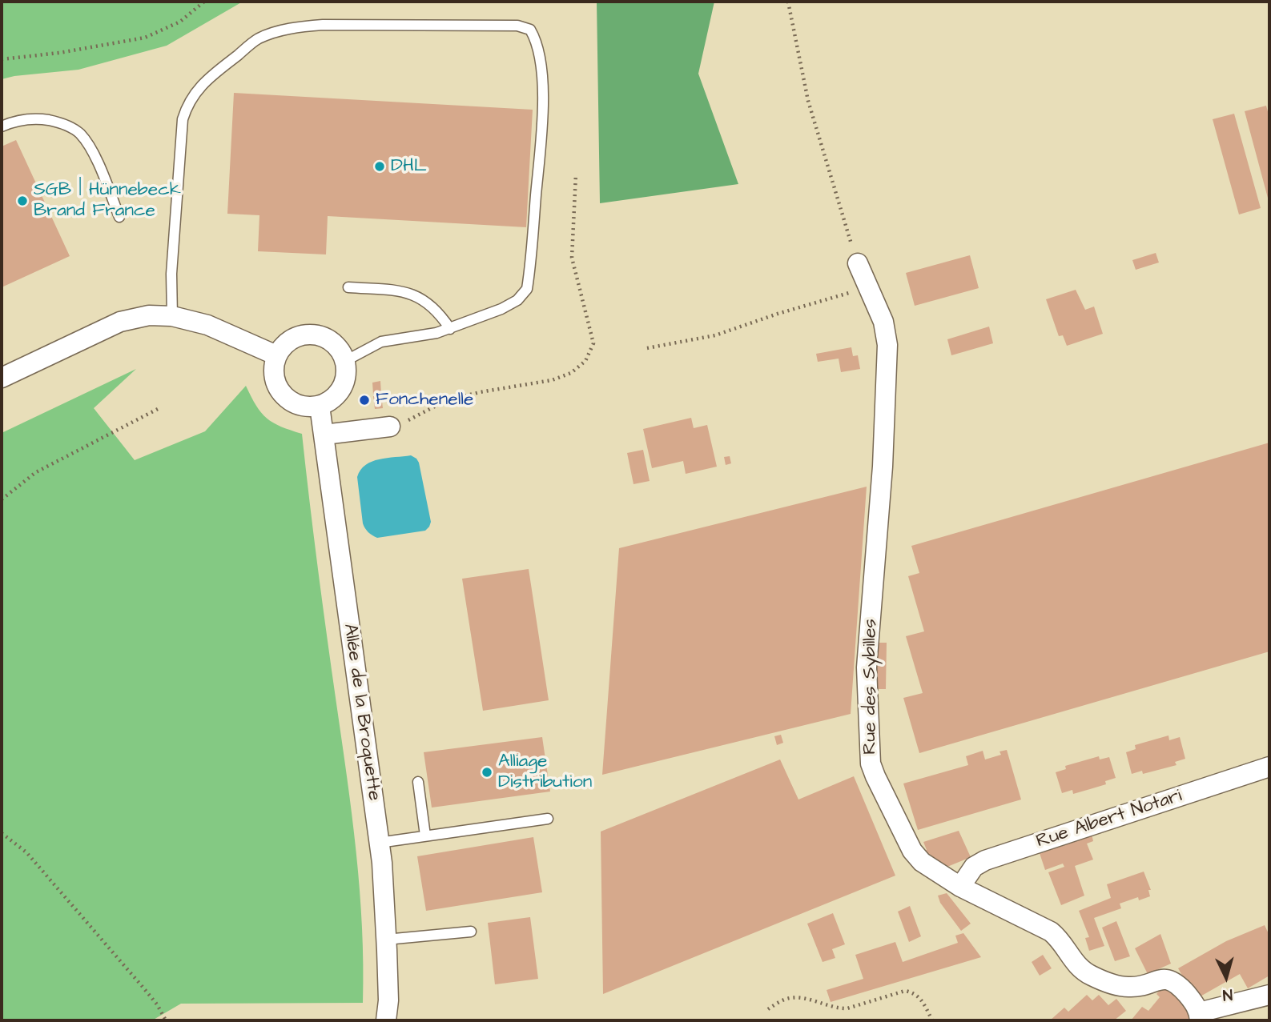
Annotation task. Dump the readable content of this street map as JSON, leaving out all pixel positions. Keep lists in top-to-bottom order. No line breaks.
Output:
{"streets":{"street":["Rue des Sybilles","Allée de la Broquette","Rue Albert Notari"]},"crossings":[["Rue des Sybilles","Rue Albert Notari"]],"places":["DHL","SGB | Hünnebeck Brand France","Fonchenelle","Alliage Distribution"],"north":"bottom"}
